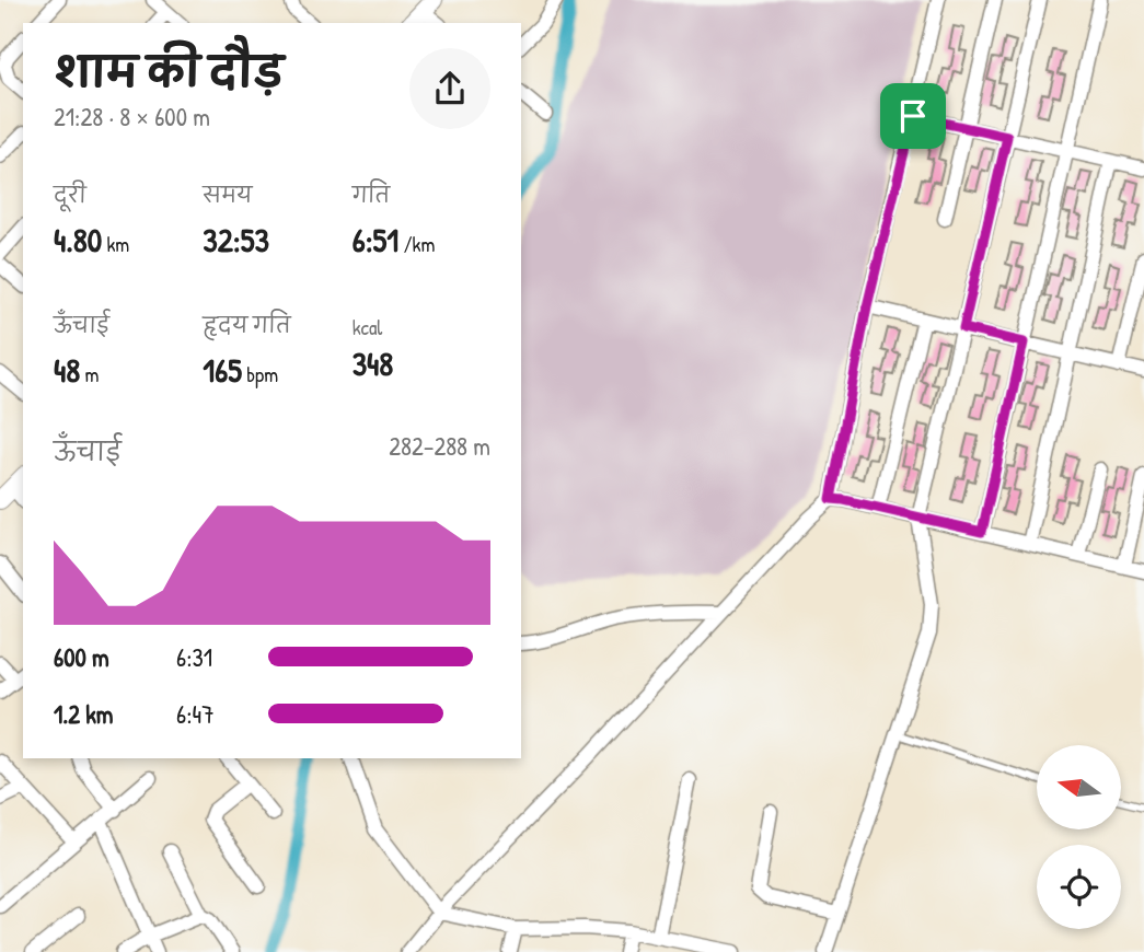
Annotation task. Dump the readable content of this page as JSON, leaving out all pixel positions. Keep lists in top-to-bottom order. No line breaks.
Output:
{"north":"left","page":{"heading":["शाम की दौड़","21:28 · 8 × 600 m"],"stats":[["दूरी","4.80 km"],["समय","32:53"],["गति","6:51 /km"],["ऊँचाई","48 m"],["हृदय गति","165 bpm"],["kcal","348"]],"chart":["ऊँचाई","282–288 m"],"list":[{"name":"600 m","note":"6:31"},{"name":"1.2 km","note":"6:47"}]}}
